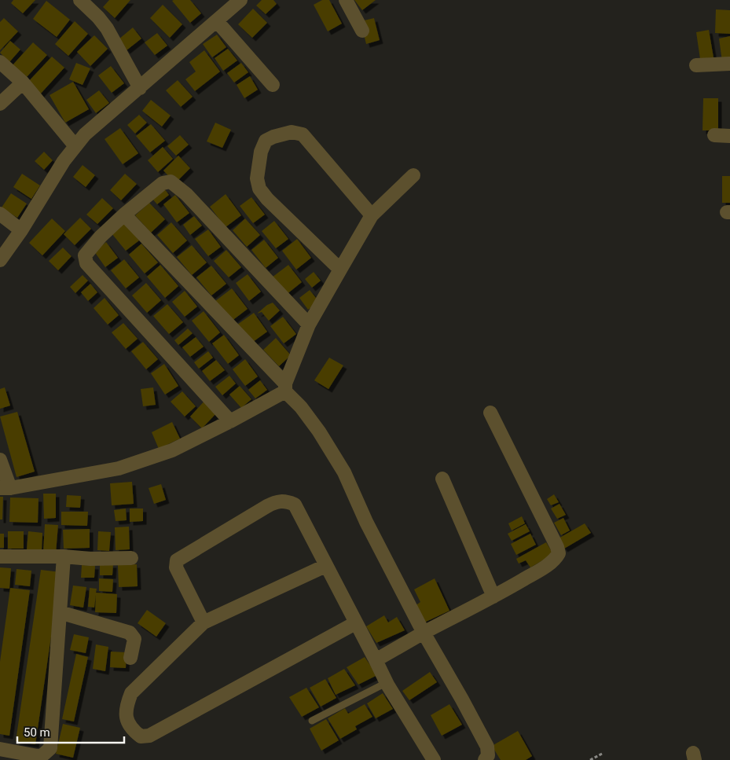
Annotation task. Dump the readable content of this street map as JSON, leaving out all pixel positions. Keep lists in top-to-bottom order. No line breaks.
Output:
{"scale_bar":"50 m"}
